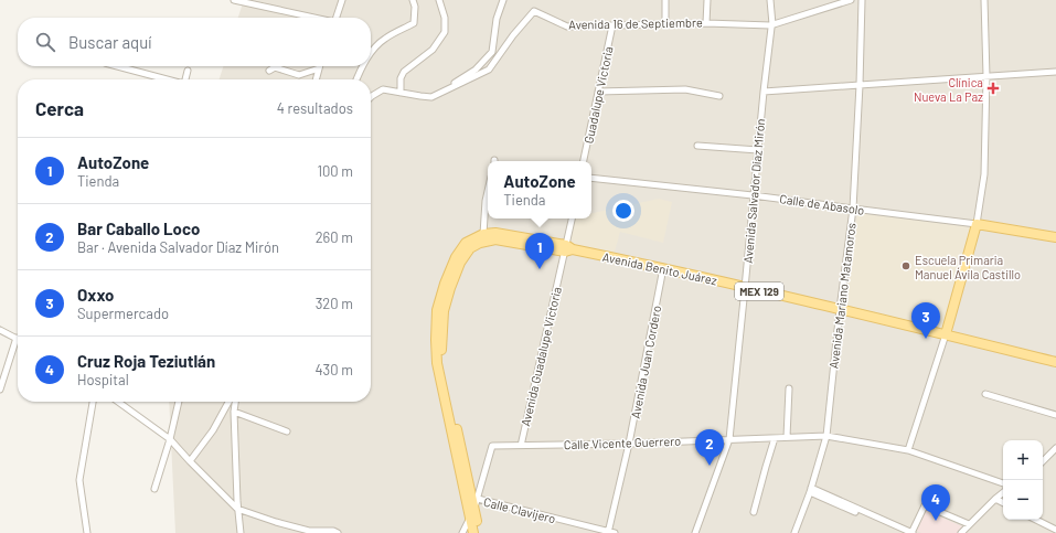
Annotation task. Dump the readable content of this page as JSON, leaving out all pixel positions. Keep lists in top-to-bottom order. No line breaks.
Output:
{"streets":{"main road":["Calle de Abasolo","Avenida Benito Juárez","MEX 129"],"street":["Avenida 16 de Septiembre","Guadalupe Victoria","Avenida Salvador Díaz Mirón","Avenida Mariano Matamoros","Avenida Guadalupe Victoria","Avenida Juan Cordero","Calle Vicente Guerrero","Calle Clavijero"]},"crossings":[["Avenida 16 de Septiembre","Guadalupe Victoria"],["Avenida 16 de Septiembre","Avenida Salvador Díaz Mirón"],["Avenida Salvador Díaz Mirón","Calle de Abasolo"],["Avenida Salvador Díaz Mirón","Avenida Benito Juárez"],["Avenida Salvador Díaz Mirón","Calle Vicente Guerrero"],["Calle de Abasolo","Avenida Mariano Matamoros"],["Avenida Benito Juárez","Avenida Mariano Matamoros"],["Avenida Benito Juárez","Avenida Guadalupe Victoria"],["Avenida Benito Juárez","Avenida Juan Cordero"],["Avenida Benito Juárez","Calle Vicente Guerrero"],["Avenida Mariano Matamoros","Calle Vicente Guerrero"],["Avenida Guadalupe Victoria","Calle Vicente Guerrero"],["Avenida Juan Cordero","Calle Vicente Guerrero"],["Avenida Juan Cordero","Calle Clavijero"],["Calle Vicente Guerrero","Calle Clavijero"]],"places":{"health":["Clínica Nueva La Paz"],"other":["Escuela Primaria Manuel Ávila Castillo"]},"page":{"search":"Buscar aquí","heading":["Cerca","4 resultados"],"list":[{"mark":"1","name":"AutoZone","note":"Tienda","value":"100 m"},{"mark":"2","name":"Bar Caballo Loco","note":"Bar · Avenida Salvador Díaz Mirón","value":"260 m"},{"mark":"3","name":"Oxxo","note":"Supermercado","value":"320 m"},{"mark":"4","name":"Cruz Roja Teziutlán","note":"Hospital","value":"430 m"}],"popup":["AutoZone","Tienda"],"pins":["1","3","2","4"],"map_buttons":["+","−"]}}
